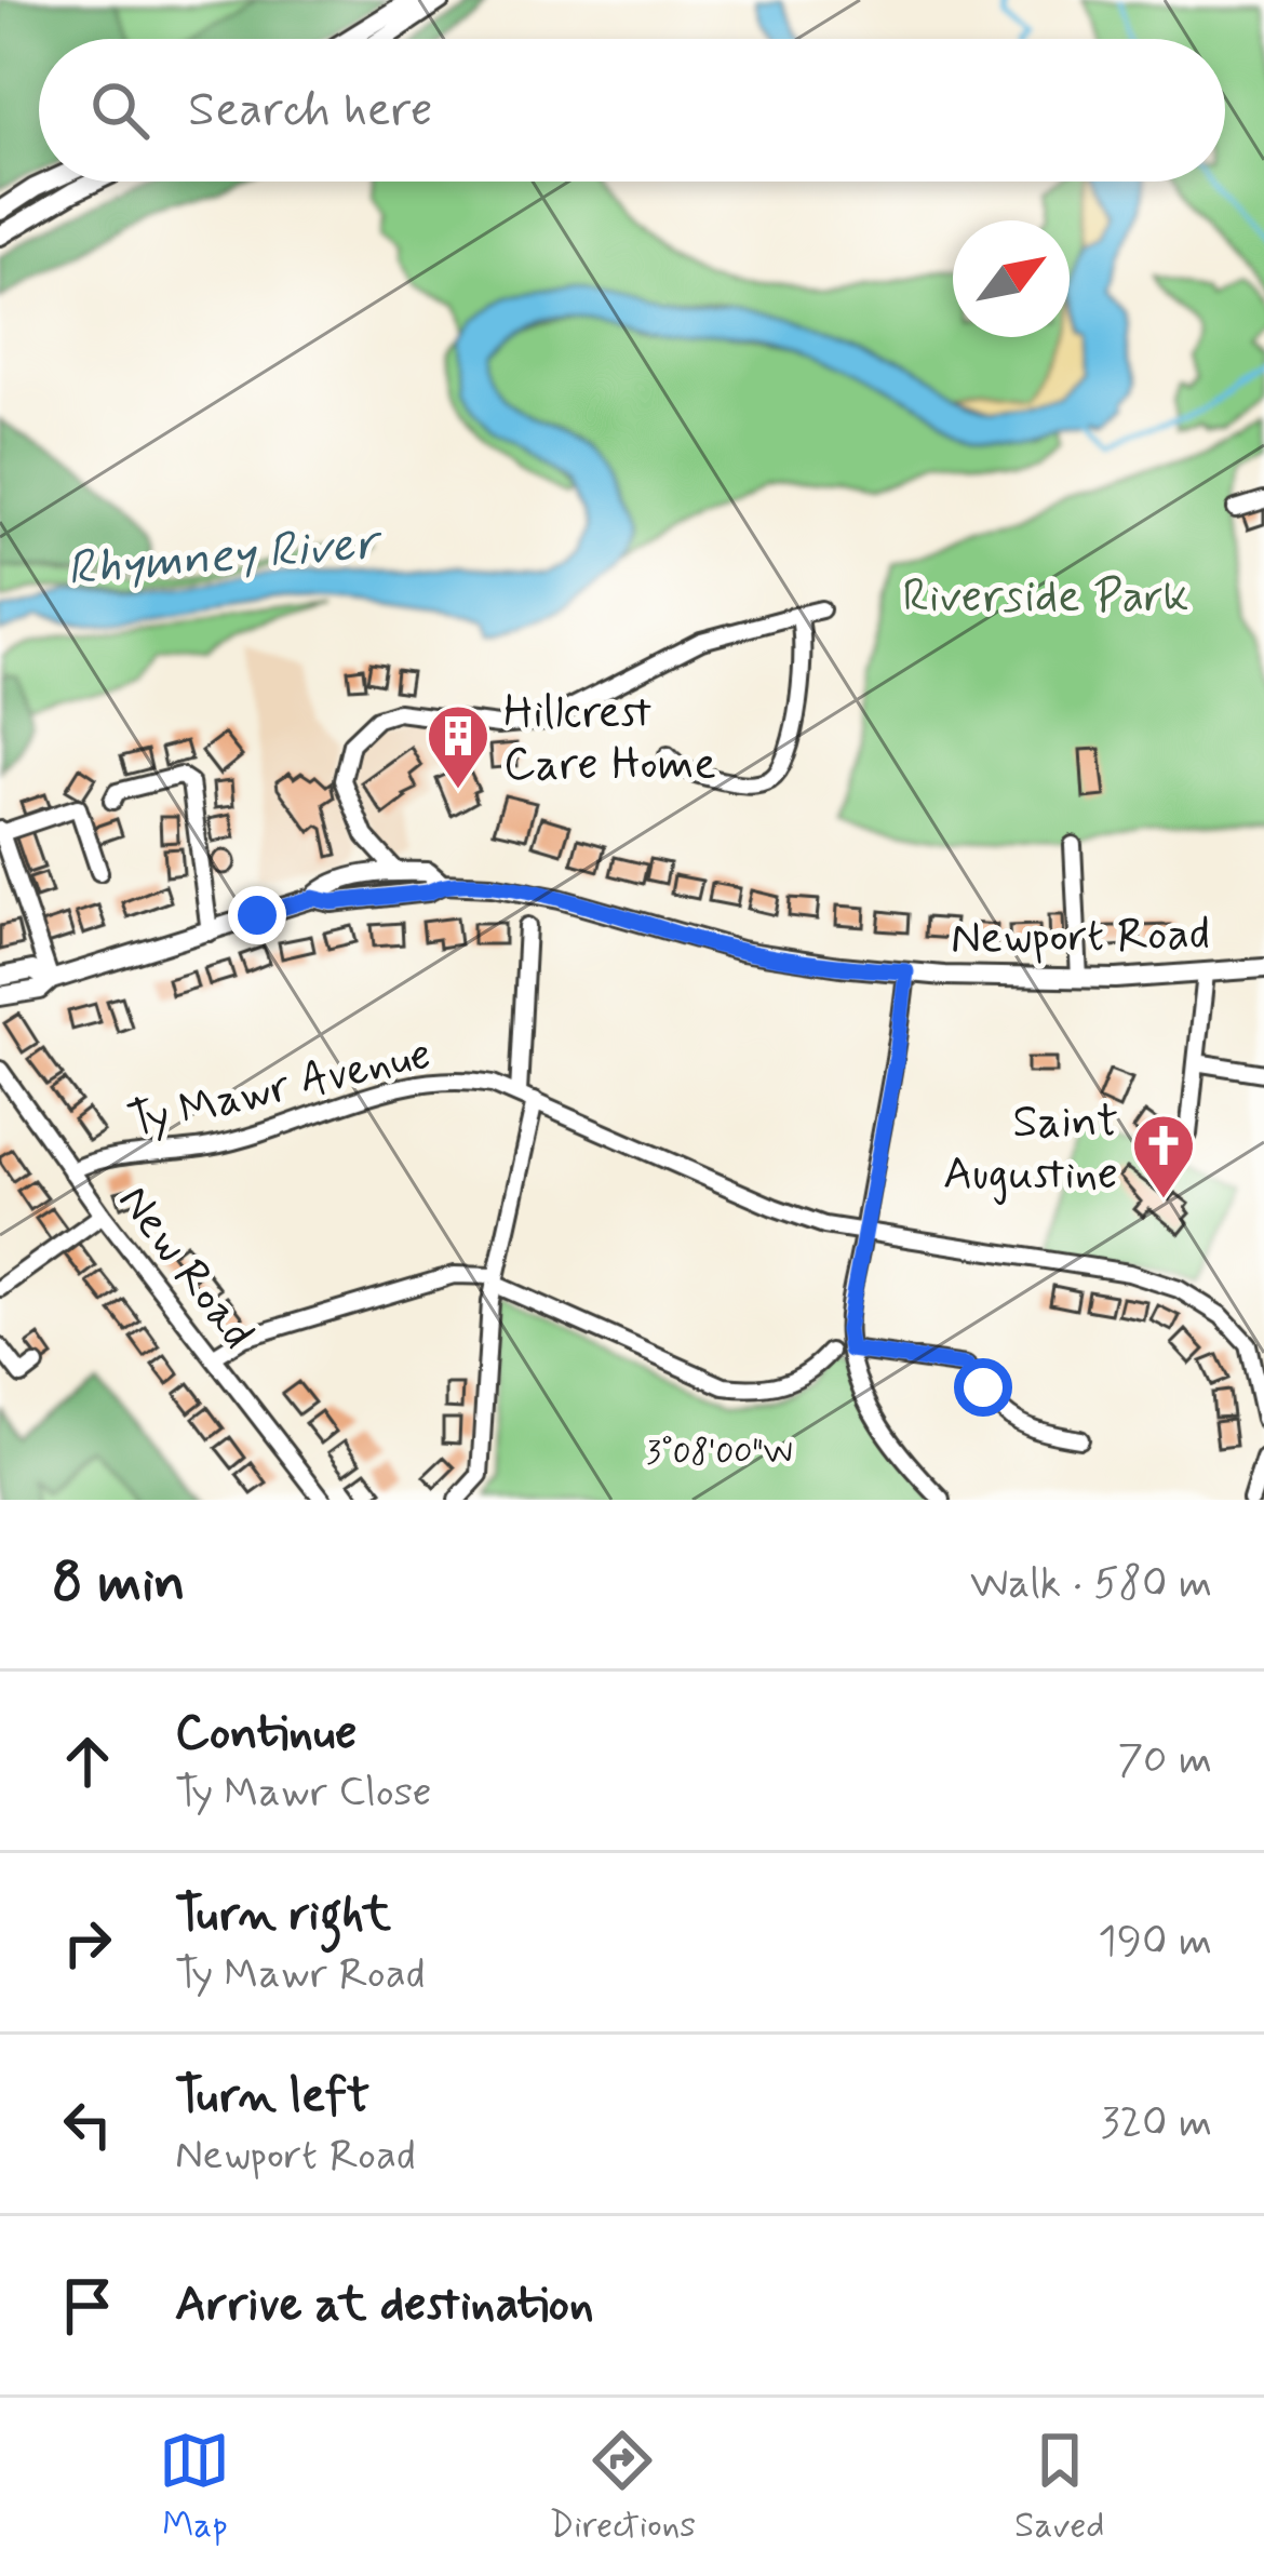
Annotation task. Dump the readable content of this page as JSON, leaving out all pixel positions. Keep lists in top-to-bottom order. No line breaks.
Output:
{"streets":{"main road":["Newport Road"],"street":["Ty Mawr Avenue","New Road"]},"crossings":[["Ty Mawr Avenue","New Road"]],"water":["Rhymney River"],"parks":["Riverside Park"],"places":{"building":["Hillcrest Care Home"],"church":["Saint Augustine"]},"north":"top right","page":{"search":"Search here","heading":["8 min","Walk · 580 m"],"list":[["Continue","Ty Mawr Close","70 m"],["Turn right","Ty Mawr Road","190 m"],["Turn left","Newport Road","320 m"],"Arrive at destination"],"nav":["Map","Directions","Saved"]},"coordinates":["3°08'00\"W"]}
